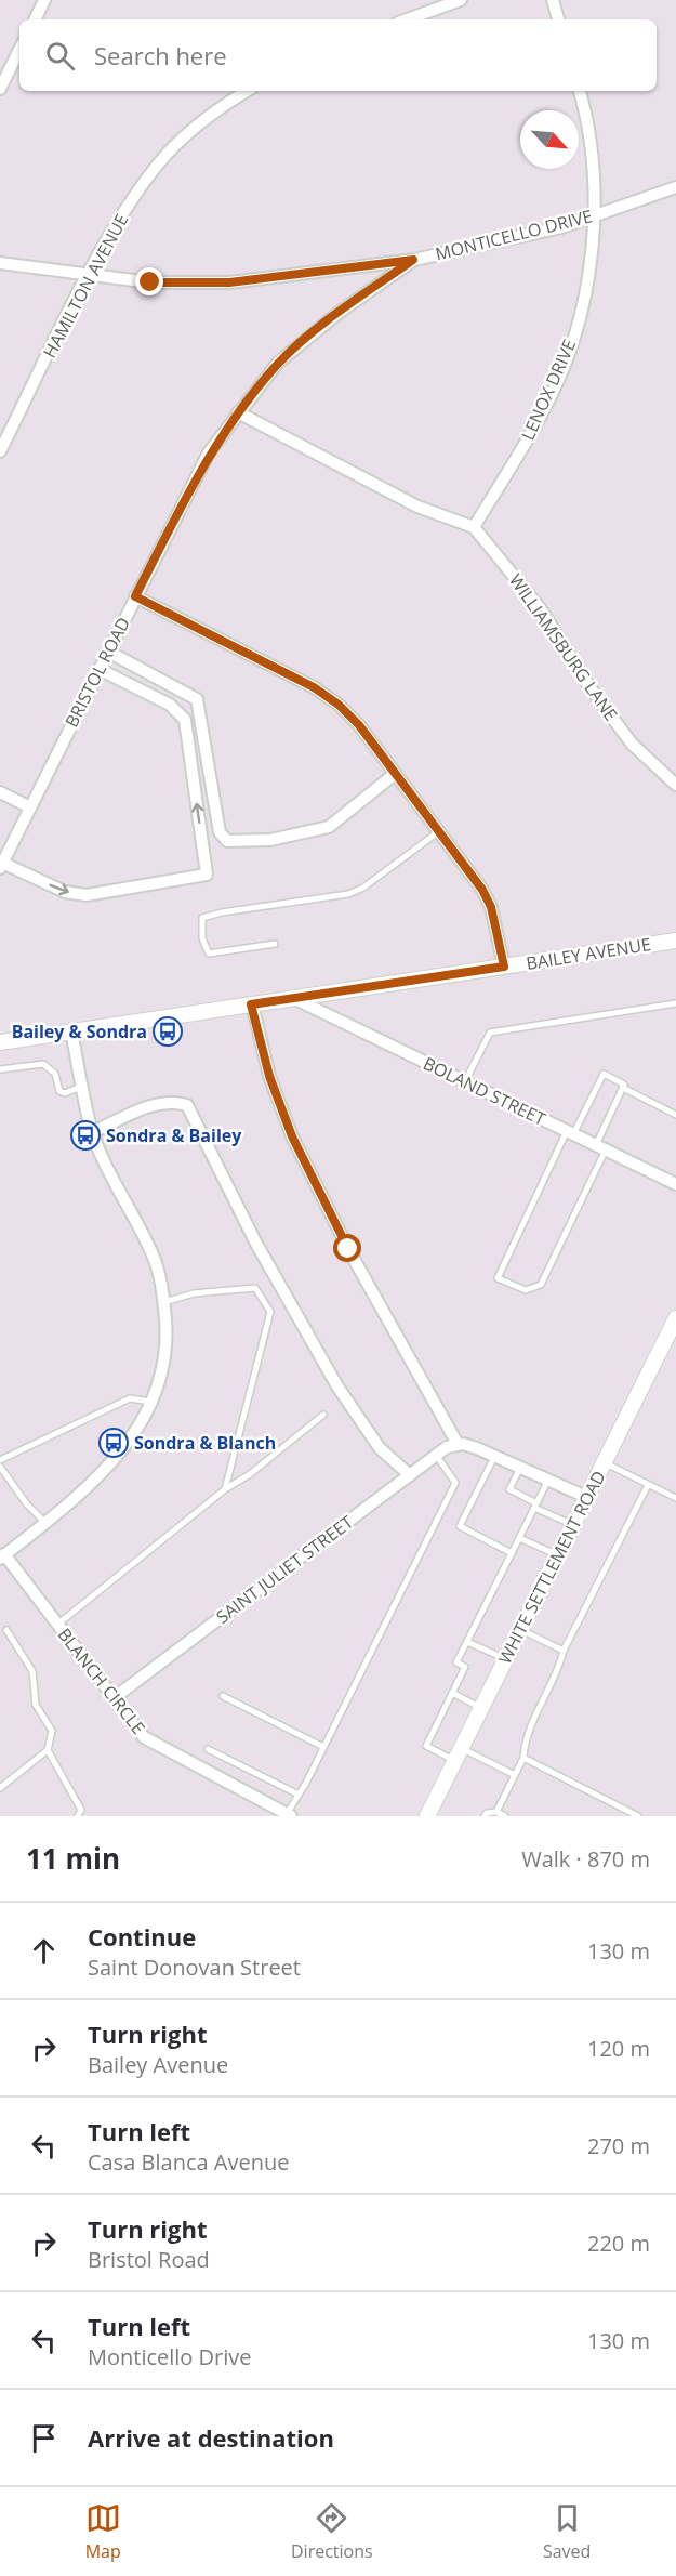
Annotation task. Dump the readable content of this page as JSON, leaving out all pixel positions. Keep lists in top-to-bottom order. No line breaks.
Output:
{"streets":{"street":["MONTICELLO DRIVE","HAMILTON AVENUE","LENOX DRIVE","WILLIAMSBURG LANE","BRISTOL ROAD","BAILEY AVENUE","BOLAND STREET","WHITE SETTLEMENT ROAD","SAINT JULIET STREET","BLANCH CIRCLE"]},"crossings":[["MONTICELLO DRIVE","HAMILTON AVENUE"],["MONTICELLO DRIVE","LENOX DRIVE"],["MONTICELLO DRIVE","BRISTOL ROAD"],["LENOX DRIVE","WILLIAMSBURG LANE"],["BAILEY AVENUE","BOLAND STREET"],["SAINT JULIET STREET","BLANCH CIRCLE"]],"places":{"bus stop":["Bailey & Sondra","Sondra & Bailey","Sondra & Blanch"]},"north":"bottom right","page":{"search":"Search here","heading":["11 min","Walk · 870 m"],"list":[["Continue","Saint Donovan Street","130 m"],["Turn right","Bailey Avenue","120 m"],["Turn left","Casa Blanca Avenue","270 m"],["Turn right","Bristol Road","220 m"],["Turn left","Monticello Drive","130 m"],"Arrive at destination"],"nav":["Map","Directions","Saved"]}}
